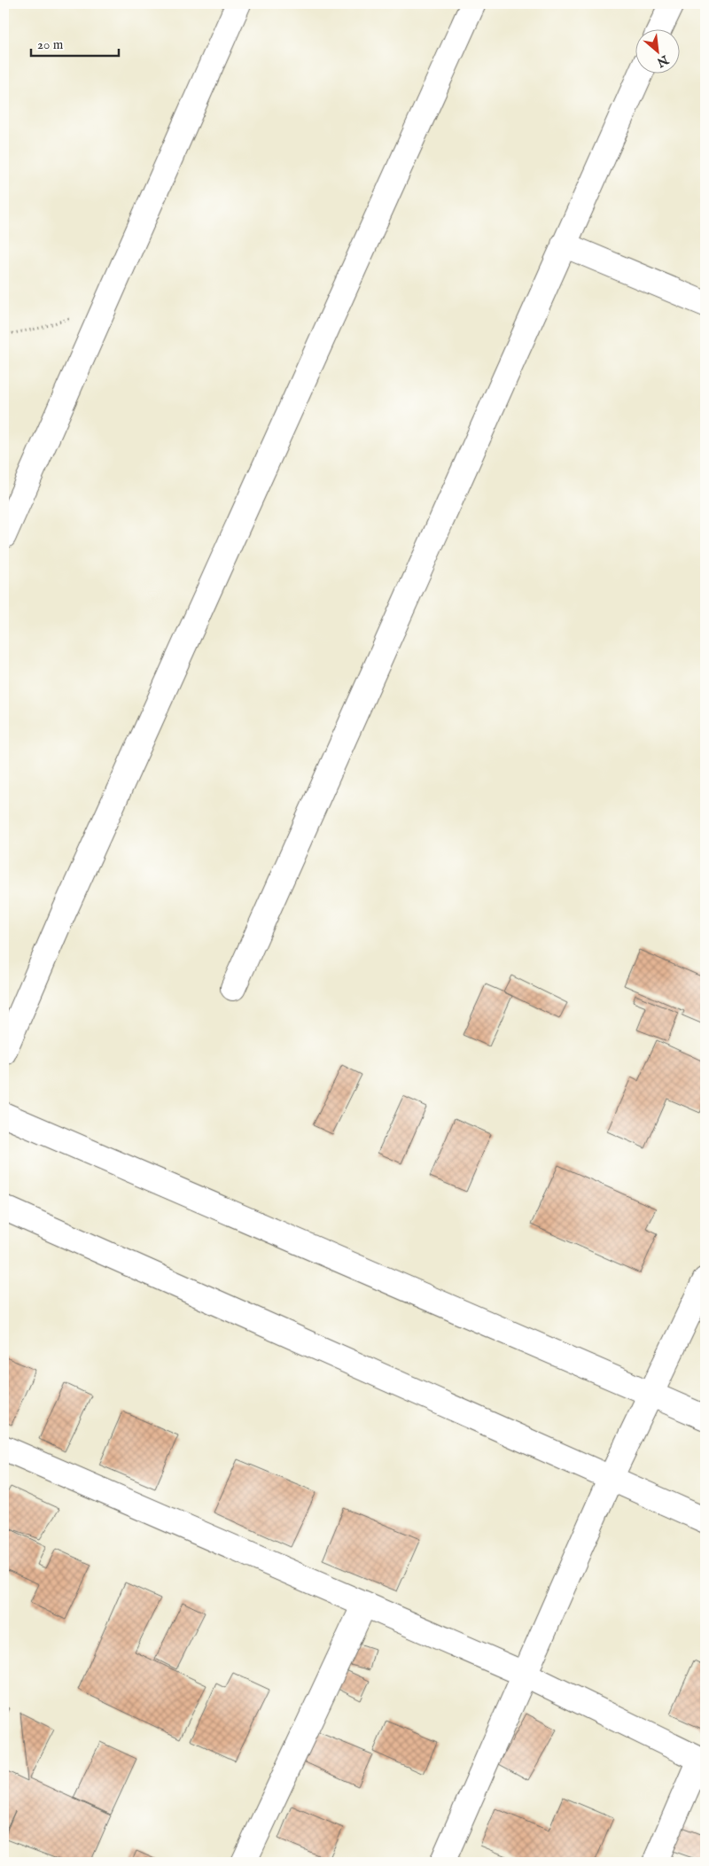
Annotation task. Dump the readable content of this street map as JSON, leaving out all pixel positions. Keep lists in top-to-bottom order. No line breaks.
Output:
{"scale_bar":"20 m","north":"bottom right"}
